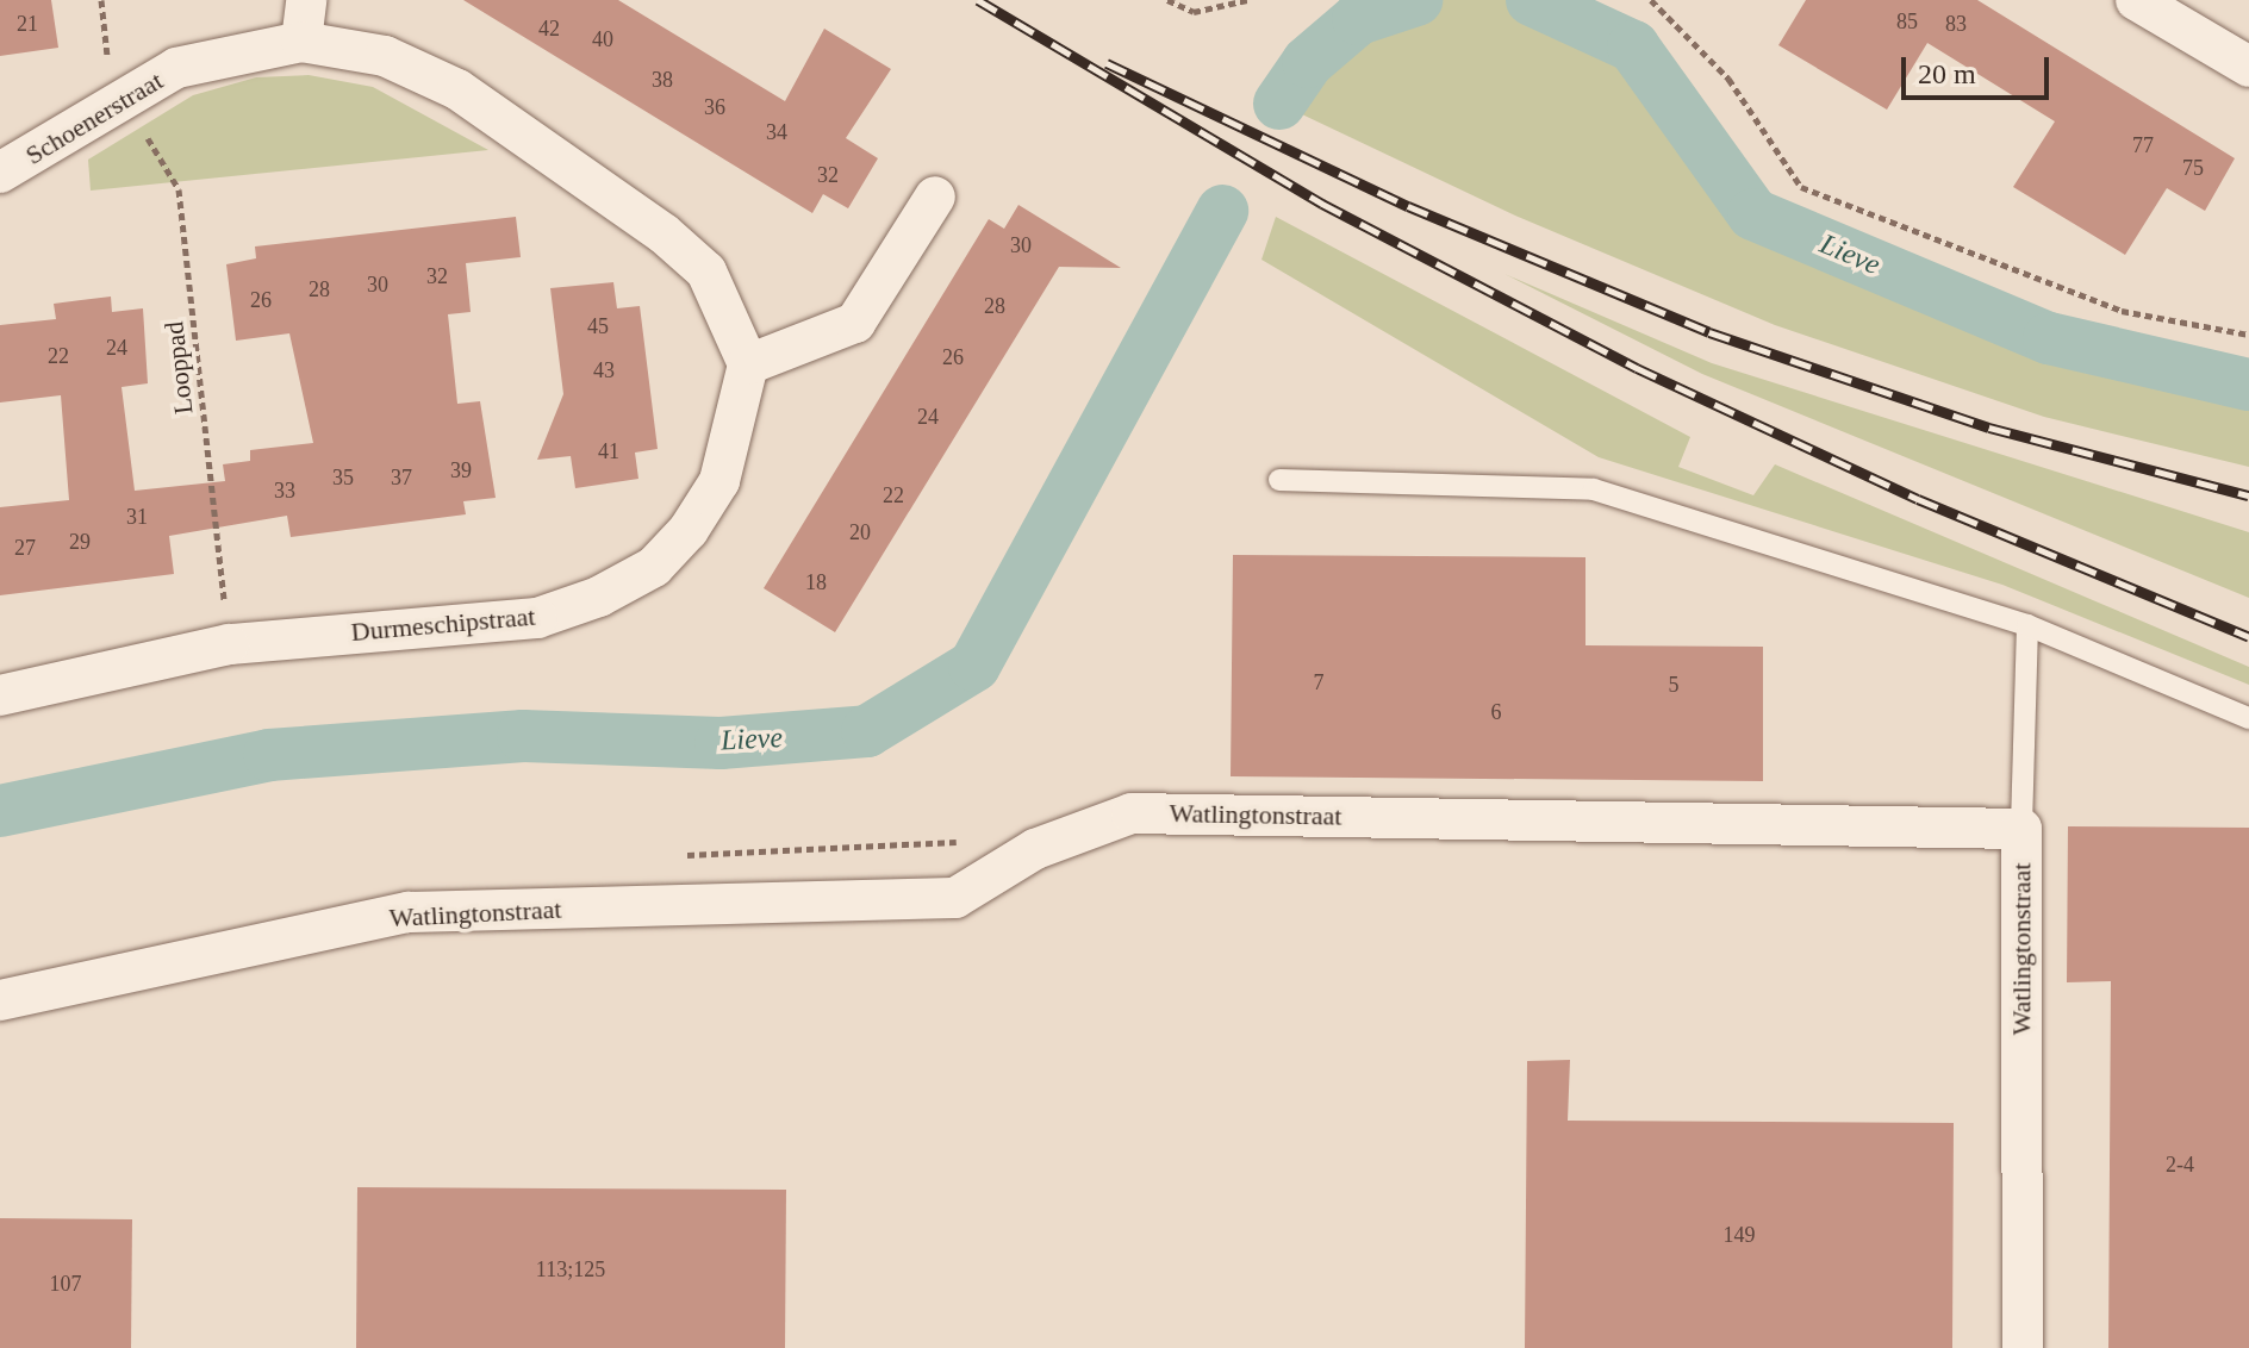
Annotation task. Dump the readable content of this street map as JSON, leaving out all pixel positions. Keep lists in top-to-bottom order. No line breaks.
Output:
{"streets":{"street":["Schoenerstraat","Durmeschipstraat","Watlingtonstraat"],"path":["Looppad"]},"crossings":[["Schoenerstraat","Looppad"],["Schoenerstraat","Durmeschipstraat"],["Looppad","Durmeschipstraat"]],"water":["Lieve"],"house_numbers":["85","21","83","42","40","38","36","34","77","75","32","30","32","30","28","26","28","45","24","22","26","43","24","41","39","35","37","33","22","31","20","29","27","18","7","5","6","2-4","149","113;125","107"],"scale_bar":"20 m"}
